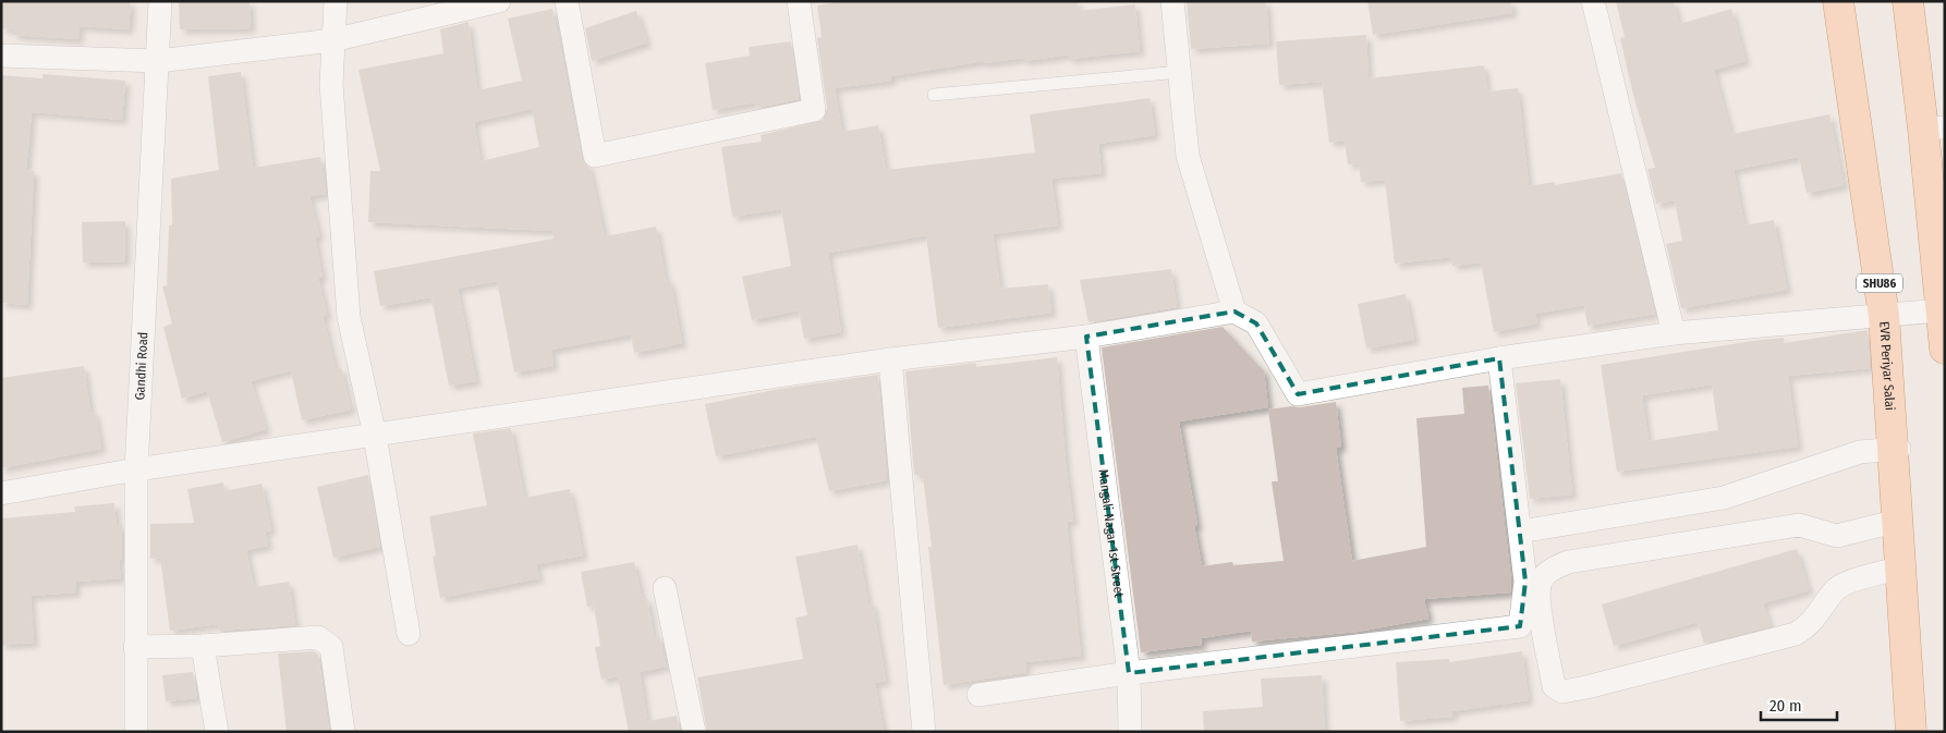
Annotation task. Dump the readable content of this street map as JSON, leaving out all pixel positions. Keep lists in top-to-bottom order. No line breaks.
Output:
{"streets":{"main road":["SHU86","EVR Periyar Salai"],"street":["Gandhi Road","Mangali Nagar 1st Street"]},"scale_bar":"20 m"}
